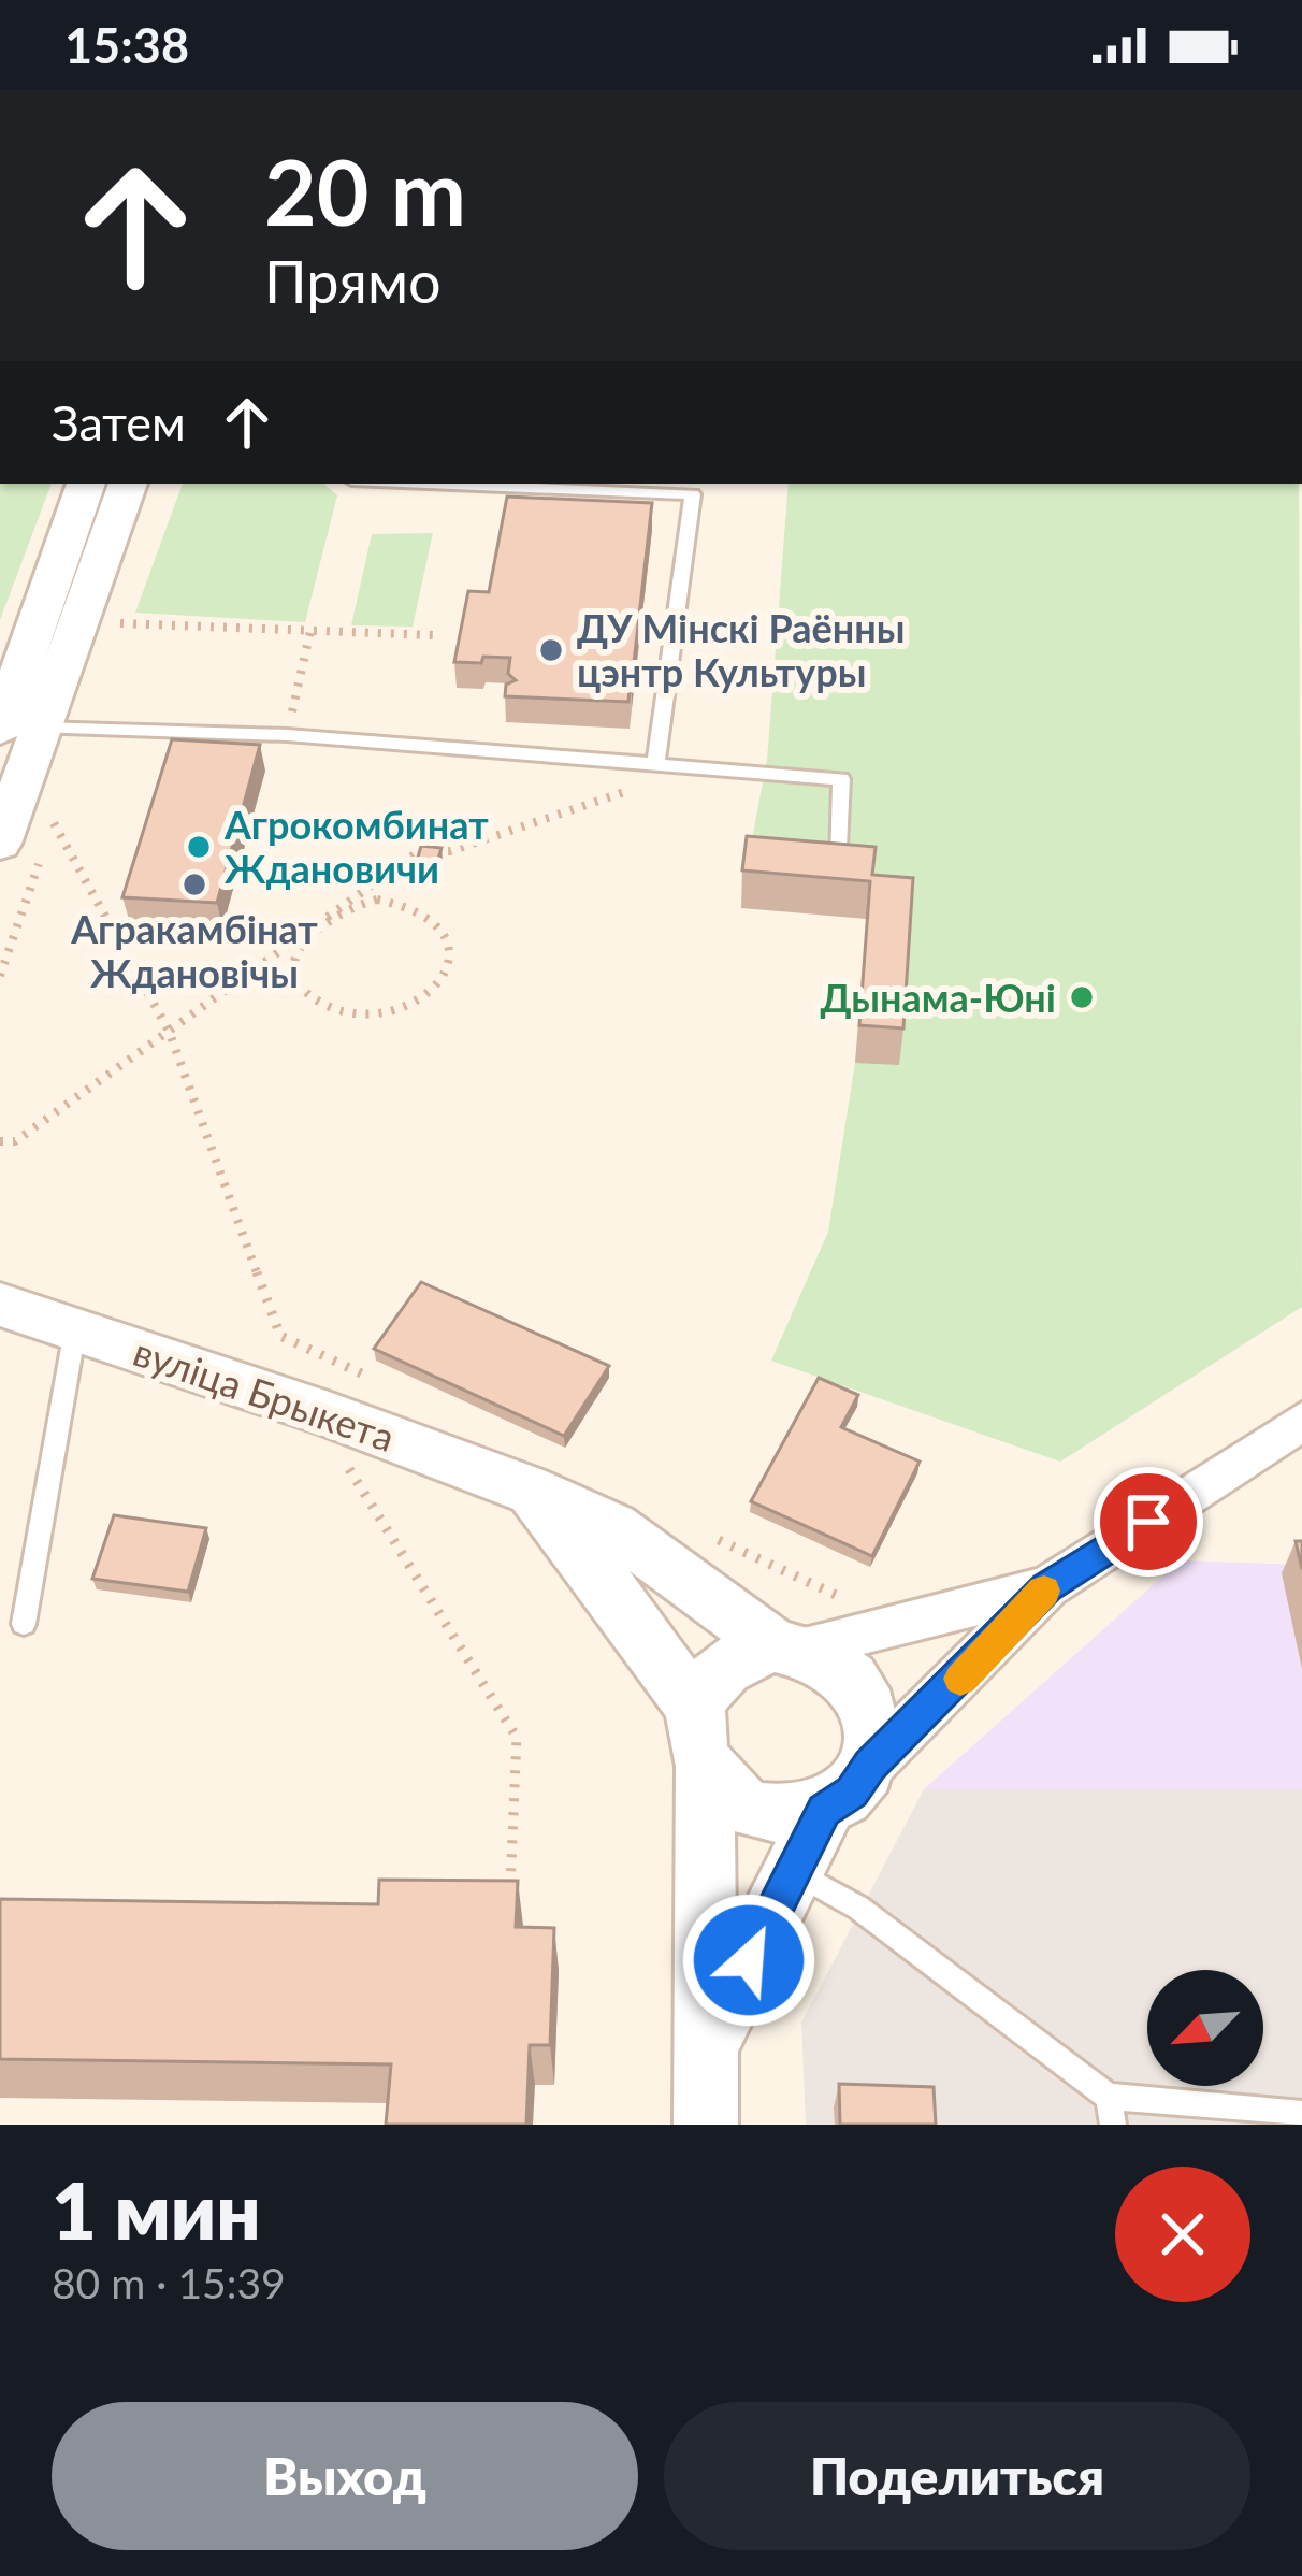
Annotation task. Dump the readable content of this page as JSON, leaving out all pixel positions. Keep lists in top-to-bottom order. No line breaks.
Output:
{"streets":{"street":["вуліца Брыкета"]},"places":["ДУ Мінскі Раённы цэнтр Культуры","Агрокомбинат Ждановичи","Агракамбінат Ждановічы","Дынама-Юні"],"north":"bottom left","page":{"status":"15:38","turn":["20 m","Прямо"],"then":"Затем","heading":["1 мин","80 m · 15:39"],"buttons":["Выход","Поделиться"]}}
